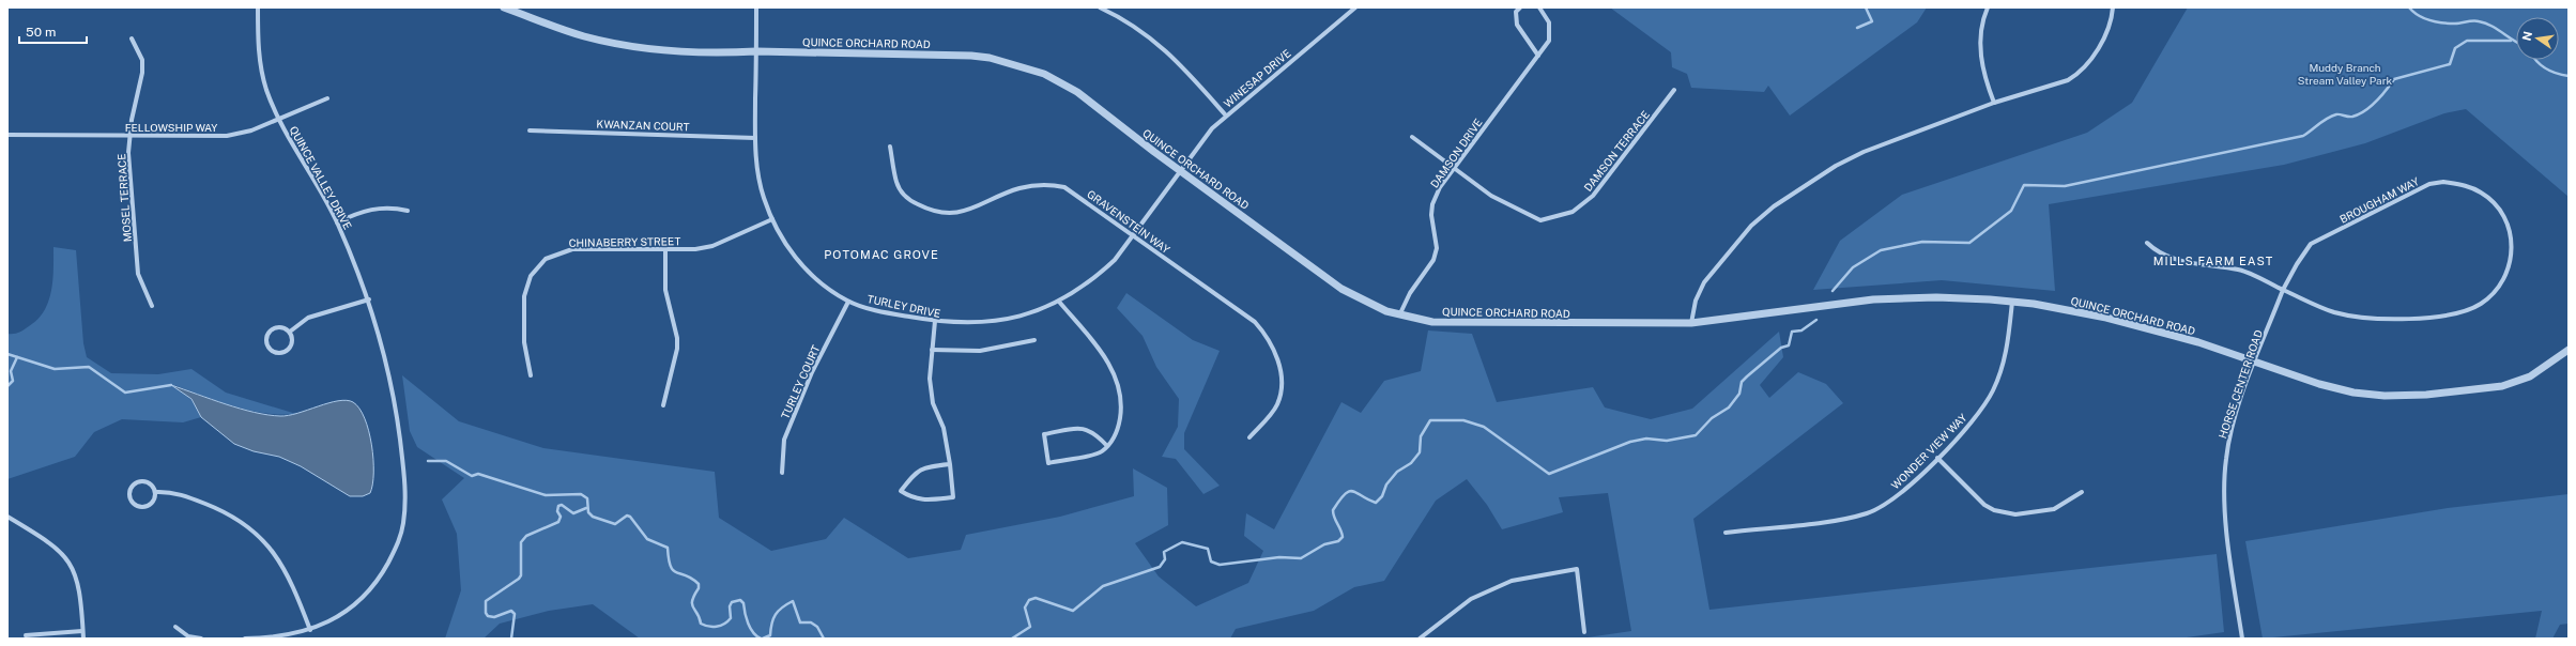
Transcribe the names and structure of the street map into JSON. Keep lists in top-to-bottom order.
{
  "streets": {
    "street": [
      "QUINCE ORCHARD ROAD",
      "WINESAP DRIVE",
      "KWANZAN COURT",
      "FELLOWSHIP WAY",
      "DAMSON TERRACE",
      "DAMSON DRIVE",
      "QUINCE VALLEY DRIVE",
      "MOSEL TERRACE",
      "BROUGHAM WAY",
      "GRAVENSTEIN WAY",
      "CHINABERRY STREET",
      "TURLEY DRIVE",
      "TURLEY COURT",
      "HORSE CENTER ROAD",
      "WONDER VIEW WAY"
    ]
  },
  "crossings": [
    ["QUINCE ORCHARD ROAD", "WINESAP DRIVE"],
    ["QUINCE ORCHARD ROAD", "DAMSON DRIVE"],
    ["QUINCE ORCHARD ROAD", "TURLEY DRIVE"],
    ["QUINCE ORCHARD ROAD", "HORSE CENTER ROAD"],
    ["QUINCE ORCHARD ROAD", "WONDER VIEW WAY"],
    ["WINESAP DRIVE", "TURLEY DRIVE"],
    ["KWANZAN COURT", "TURLEY DRIVE"],
    ["FELLOWSHIP WAY", "QUINCE VALLEY DRIVE"],
    ["FELLOWSHIP WAY", "MOSEL TERRACE"],
    ["DAMSON TERRACE", "DAMSON DRIVE"],
    ["BROUGHAM WAY", "HORSE CENTER ROAD"],
    ["GRAVENSTEIN WAY", "TURLEY DRIVE"],
    ["CHINABERRY STREET", "TURLEY DRIVE"],
    ["TURLEY DRIVE", "TURLEY COURT"]
  ],
  "districts": ["POTOMAC GROVE", "MILLS FARM EAST"],
  "parks": ["Muddy Branch Stream Valley Park"],
  "scale_bar": "50 m",
  "north": "left"
}
